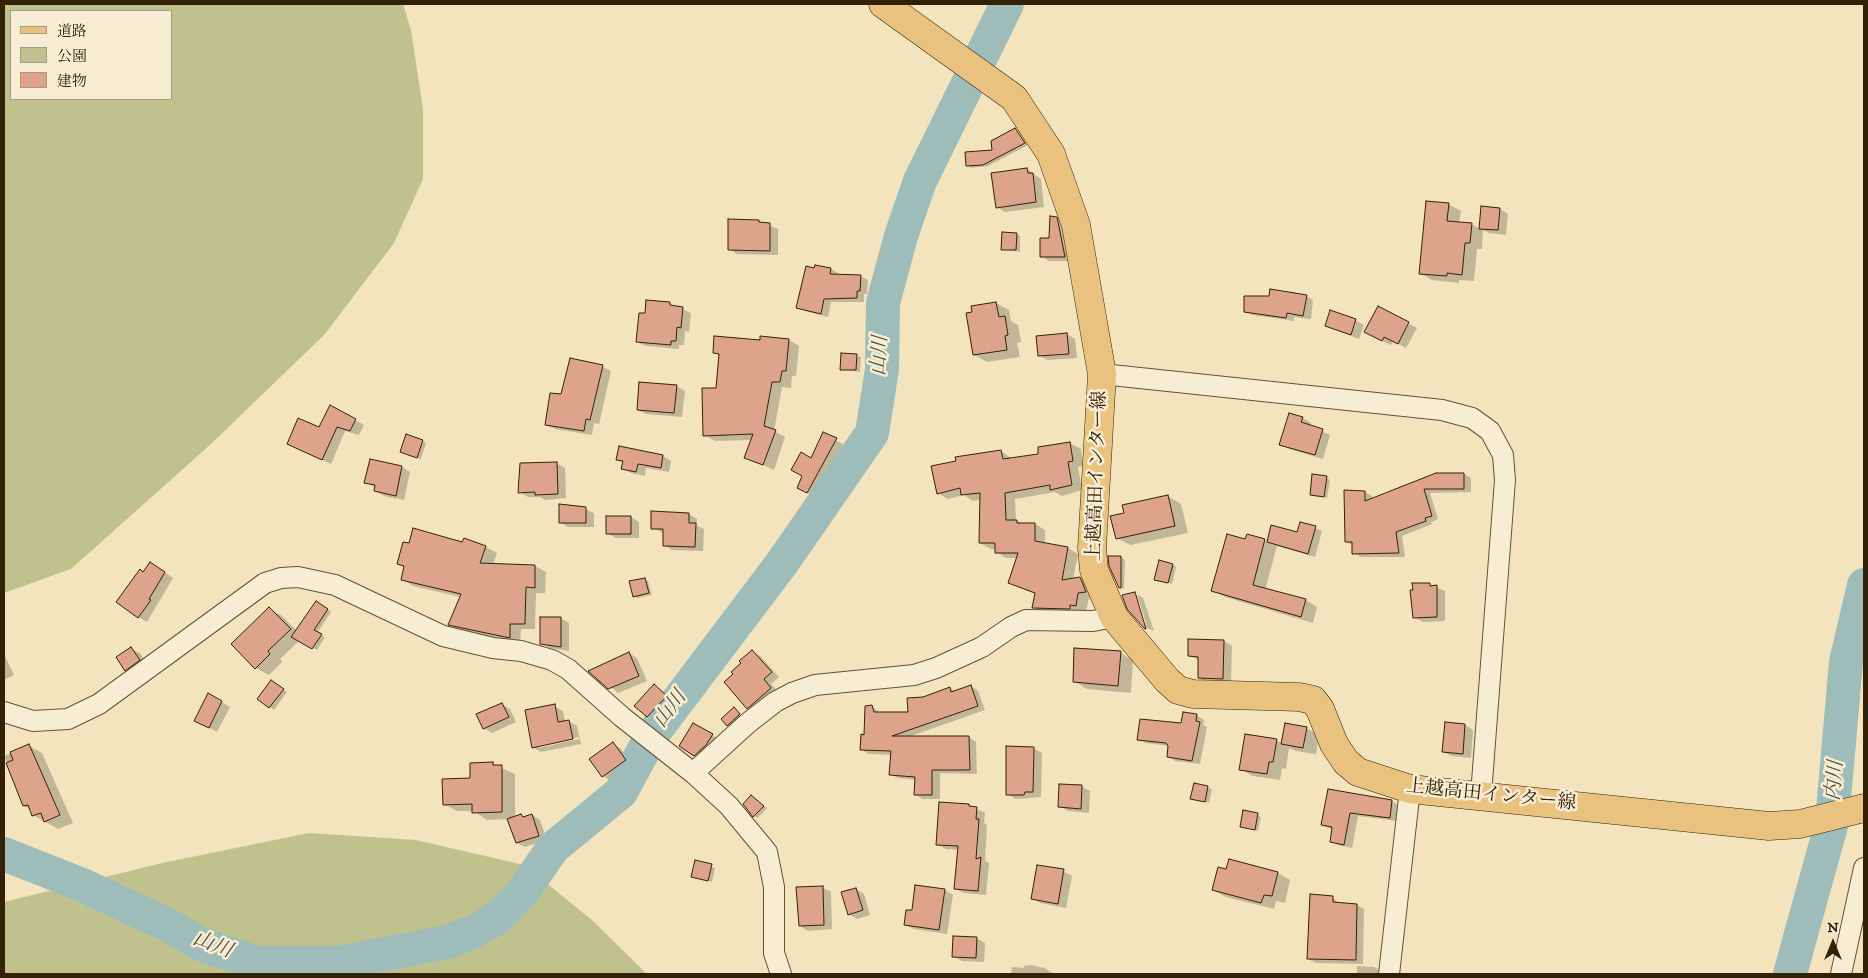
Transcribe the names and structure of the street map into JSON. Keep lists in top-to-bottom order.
{
  "streets": {
    "main road": ["上越高田インター線"]
  },
  "water": ["山川", "内川"],
  "legend": ["道路", "公園", "建物"],
  "north": "top"
}
